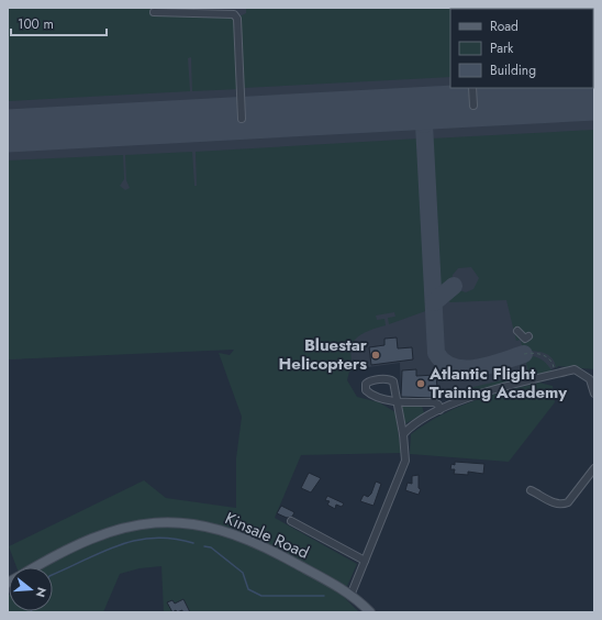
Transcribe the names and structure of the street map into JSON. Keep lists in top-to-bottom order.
{
  "streets": {
    "main road": ["Kinsale Road"]
  },
  "places": ["Bluestar Helicopters", "Atlantic Flight Training Academy"],
  "legend": ["Road", "Park", "Building"],
  "scale_bar": "100 m",
  "north": "right"
}
